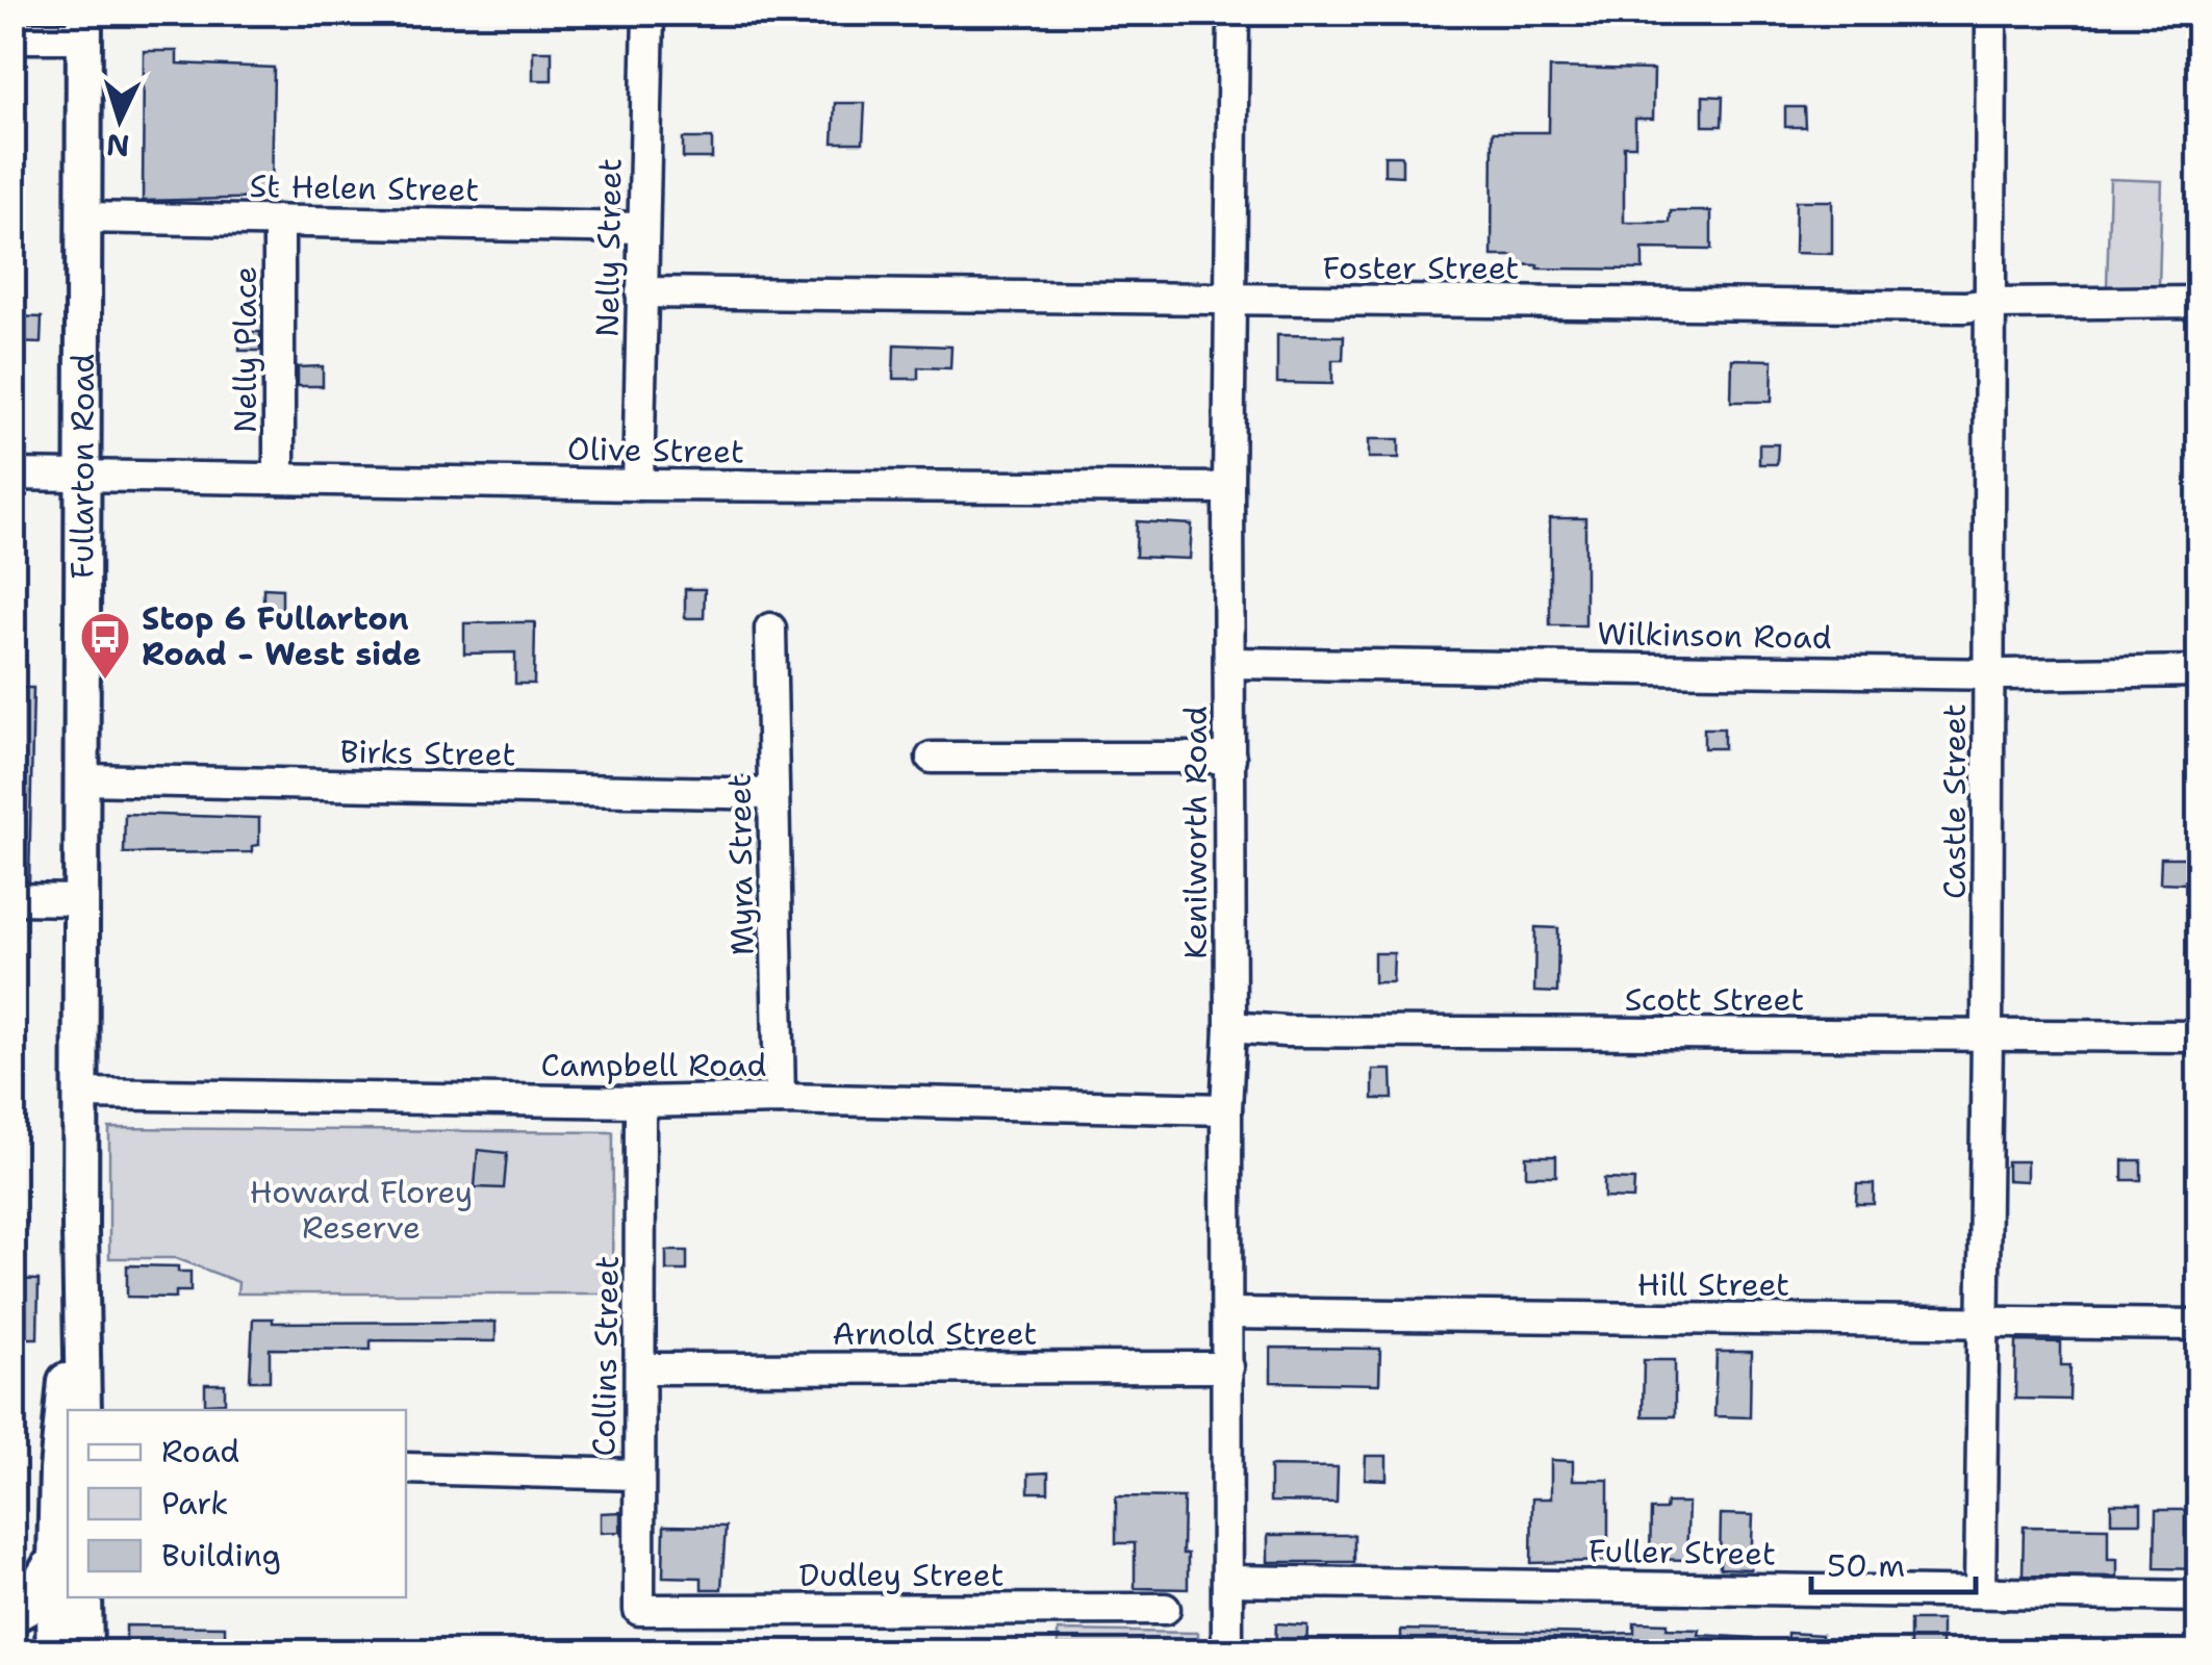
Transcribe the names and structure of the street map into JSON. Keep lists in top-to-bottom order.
{
  "streets": {
    "main road": ["Fullarton Road"],
    "street": [
      "St Helen Street",
      "Nelly Street",
      "Foster Street",
      "Nelly Place",
      "Olive Street",
      "Wilkinson Road",
      "Birks Street",
      "Castle Street",
      "Kenilworth Road",
      "Myra Street",
      "Scott Street",
      "Campbell Road",
      "Hill Street",
      "Arnold Street",
      "Collins Street",
      "Fuller Street",
      "Dudley Street"
    ]
  },
  "crossings": [
    ["St Helen Street", "Nelly Street"],
    ["St Helen Street", "Nelly Place"],
    ["St Helen Street", "Fullarton Road"],
    ["Nelly Street", "Foster Street"],
    ["Nelly Street", "Olive Street"],
    ["Foster Street", "Castle Street"],
    ["Foster Street", "Kenilworth Road"],
    ["Nelly Place", "Olive Street"],
    ["Olive Street", "Fullarton Road"],
    ["Olive Street", "Kenilworth Road"],
    ["Fullarton Road", "Birks Street"],
    ["Fullarton Road", "Campbell Road"],
    ["Wilkinson Road", "Castle Street"],
    ["Wilkinson Road", "Kenilworth Road"],
    ["Birks Street", "Myra Street"],
    ["Castle Street", "Scott Street"],
    ["Castle Street", "Hill Street"],
    ["Castle Street", "Fuller Street"],
    ["Kenilworth Road", "Scott Street"],
    ["Kenilworth Road", "Campbell Road"],
    ["Kenilworth Road", "Hill Street"],
    ["Kenilworth Road", "Arnold Street"],
    ["Kenilworth Road", "Fuller Street"],
    ["Myra Street", "Campbell Road"],
    ["Campbell Road", "Collins Street"],
    ["Arnold Street", "Collins Street"],
    ["Collins Street", "Dudley Street"]
  ],
  "parks": ["Howard Florey Reserve"],
  "places": {
    "bus stop": ["Stop 6 Fullarton Road - West side"]
  },
  "legend": ["Road", "Park", "Building"],
  "scale_bar": "50 m",
  "north": "bottom"
}
